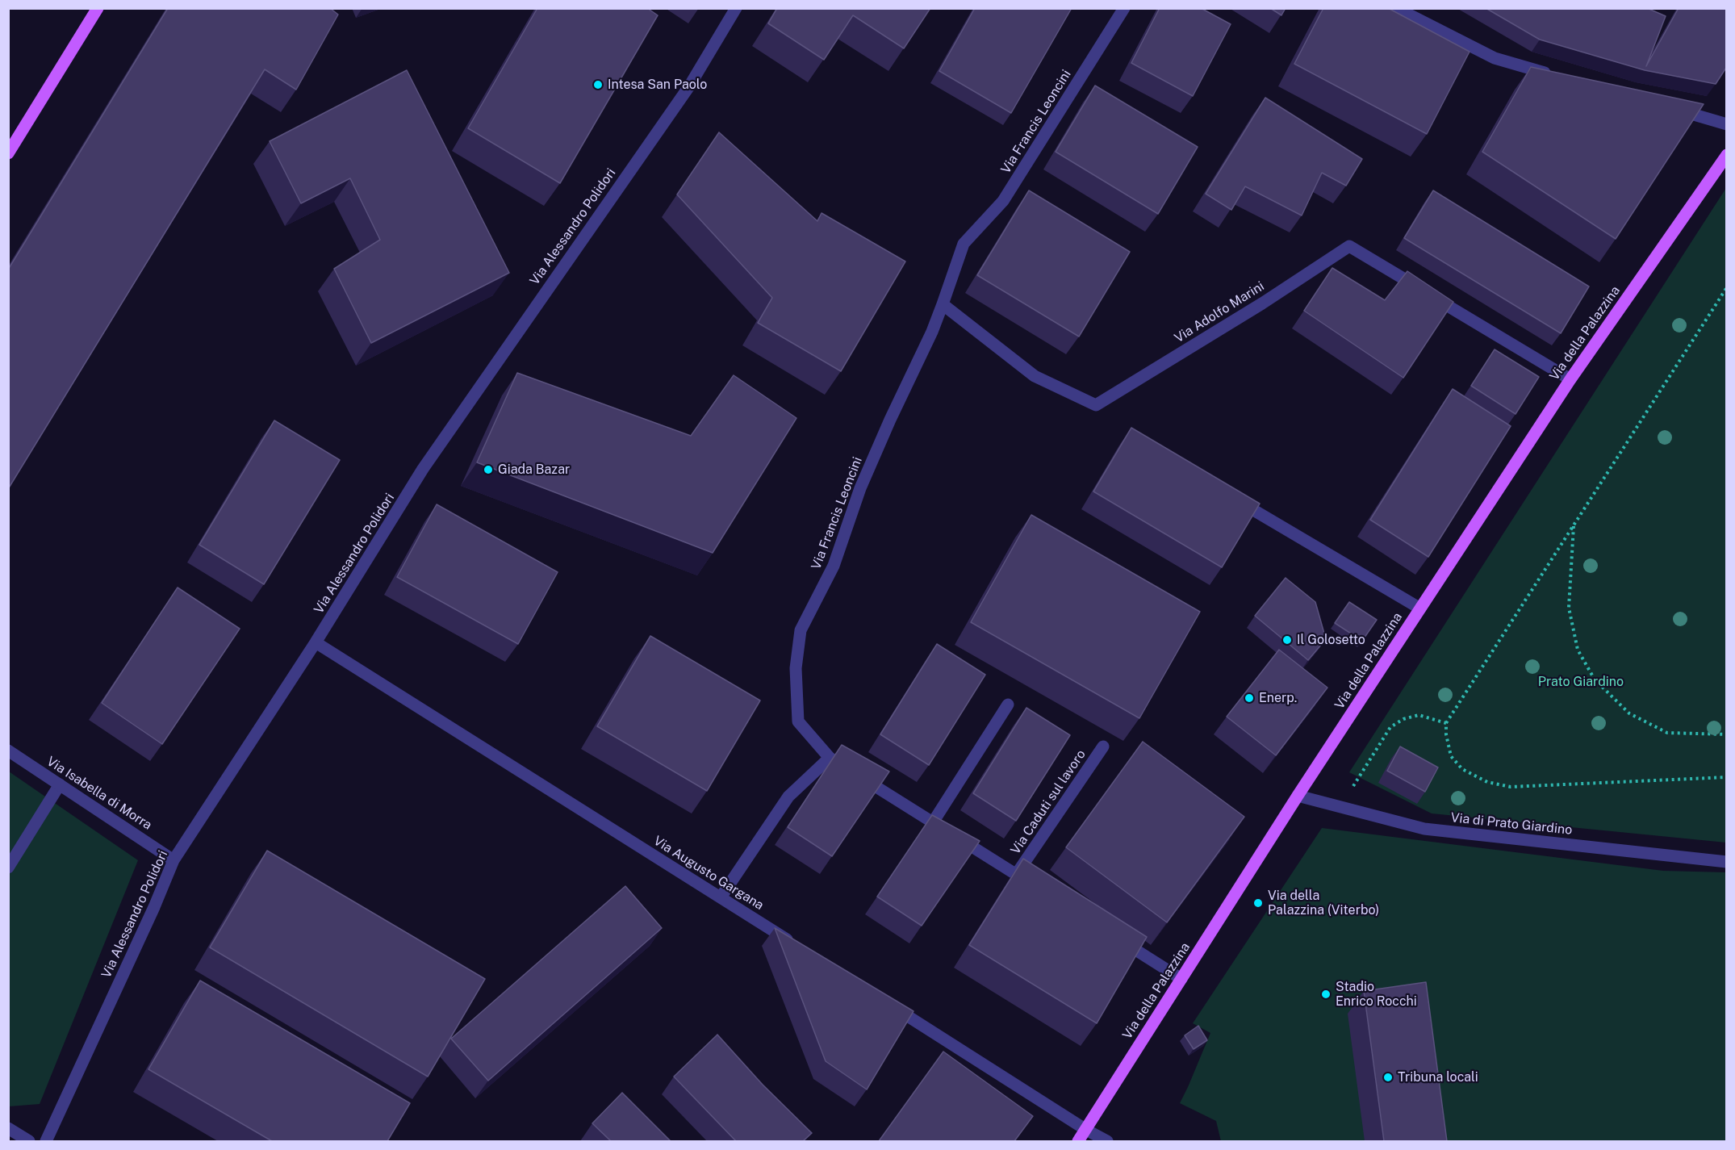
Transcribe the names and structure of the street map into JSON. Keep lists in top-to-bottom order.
{
  "streets": {
    "main road": ["Via della Palazzina"],
    "street": [
      "Via Francis Leoncini",
      "Via Alessandro Polidori",
      "Via Adolfo Marini",
      "Via Isabella di Morra",
      "Via Caduti sul lavoro",
      "Via di Prato Giardino",
      "Via Augusto Gargana"
    ]
  },
  "crossings": [
    ["Via Francis Leoncini", "Via Adolfo Marini"],
    ["Via Francis Leoncini", "Via Caduti sul lavoro"],
    ["Via Alessandro Polidori", "Via Isabella di Morra"],
    ["Via Alessandro Polidori", "Via Augusto Gargana"],
    ["Via Adolfo Marini", "Via della Palazzina"],
    ["Via della Palazzina", "Via di Prato Giardino"]
  ],
  "parks": ["Prato Giardino"],
  "places": [
    "Intesa San Paolo",
    "Giada Bazar",
    "Il Golosetto",
    "Enerp.",
    "Via della Palazzina (Viterbo)",
    "Stadio Enrico Rocchi",
    "Tribuna locali"
  ]
}
